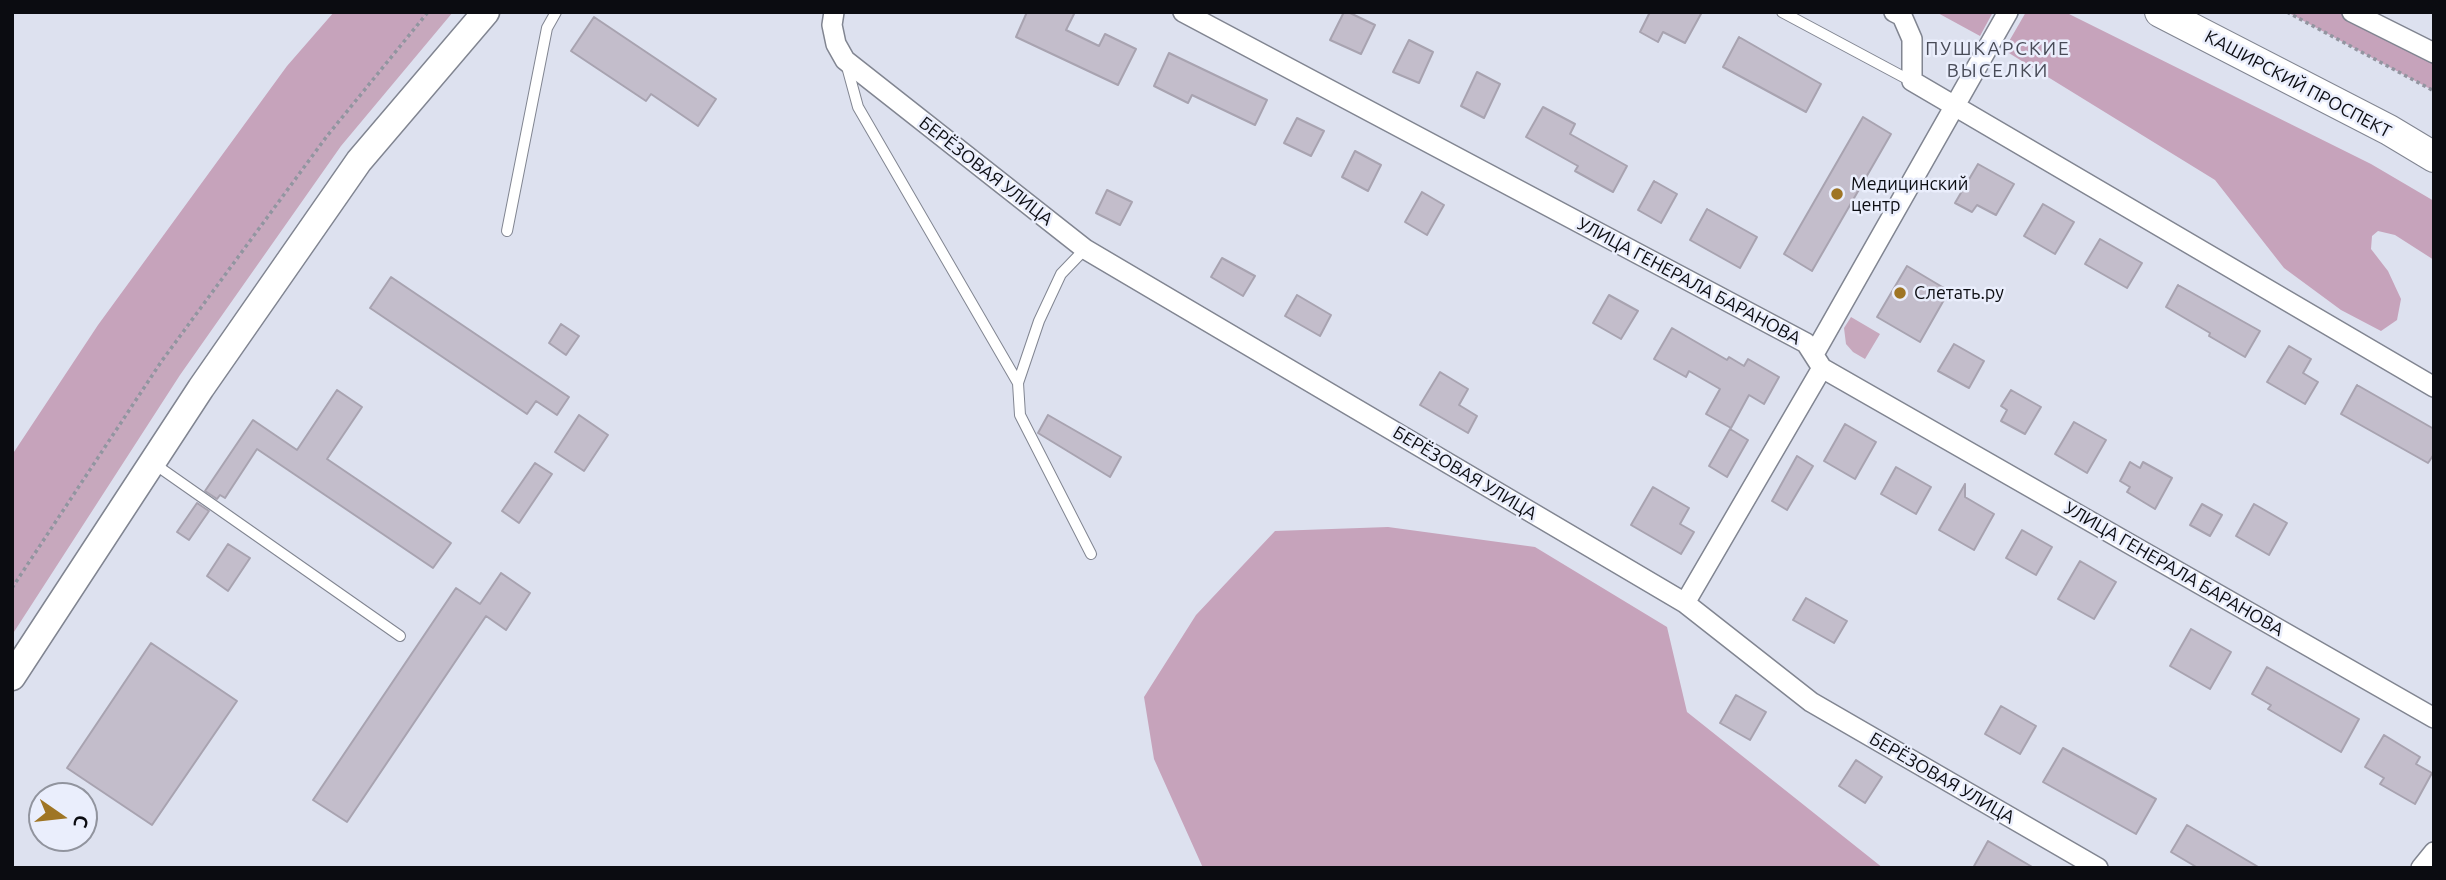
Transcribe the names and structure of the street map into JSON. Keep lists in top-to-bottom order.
{
  "streets": {
    "main road": ["КАШИРСКИЙ ПРОСПЕКТ"],
    "street": ["БЕРЁЗОВАЯ УЛИЦА", "УЛИЦА ГЕНЕРАЛА БАРАНОВА"]
  },
  "districts": ["ПУШКАРСКИЕ ВЫСЕЛКИ"],
  "places": ["Медицинский центр", "Слетать.ру"],
  "north": "right"
}
